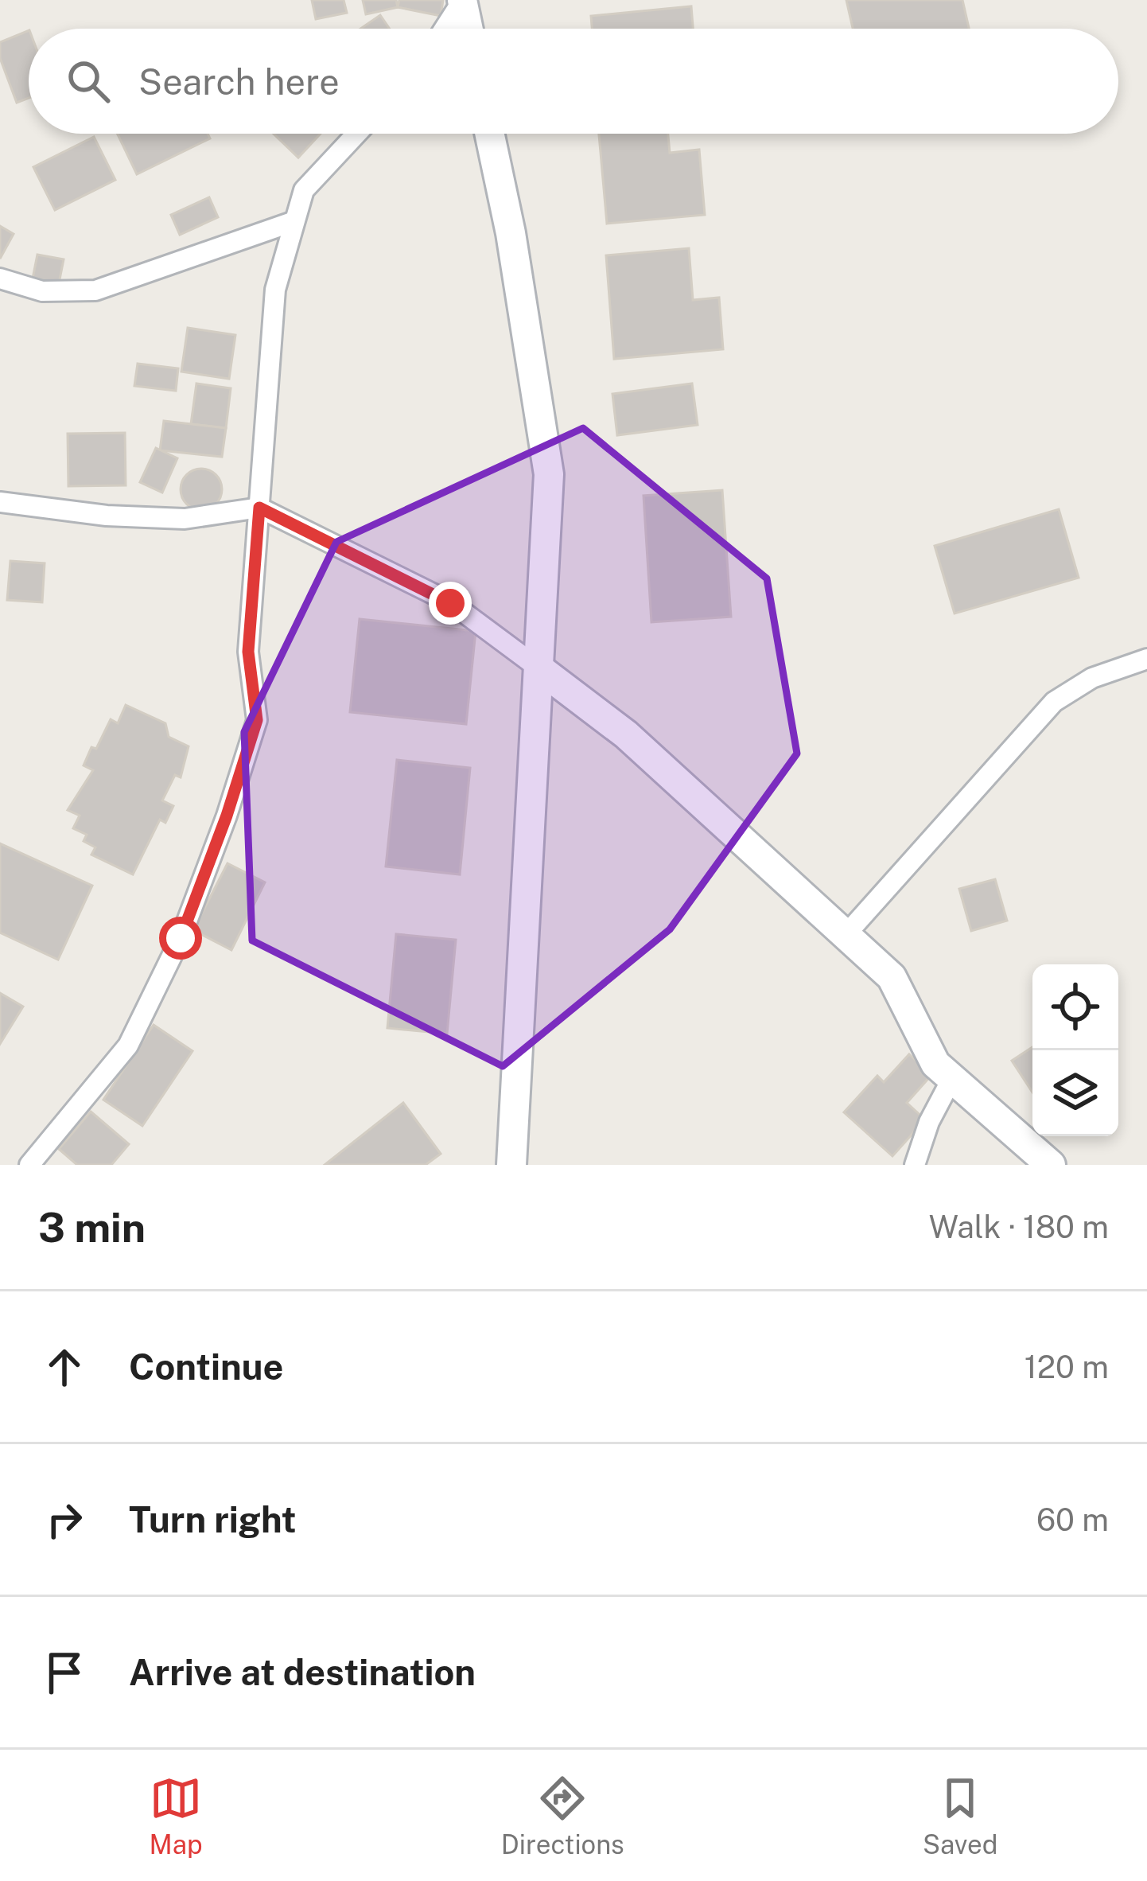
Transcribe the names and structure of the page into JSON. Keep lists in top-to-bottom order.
{
  "page": {
    "search": "Search here",
    "heading": ["3 min", "Walk · 180 m"],
    "list": [
      ["Continue", "120 m"],
      ["Turn right", "60 m"],
      "Arrive at destination"
    ],
    "nav": ["Map", "Directions", "Saved"]
  }
}
